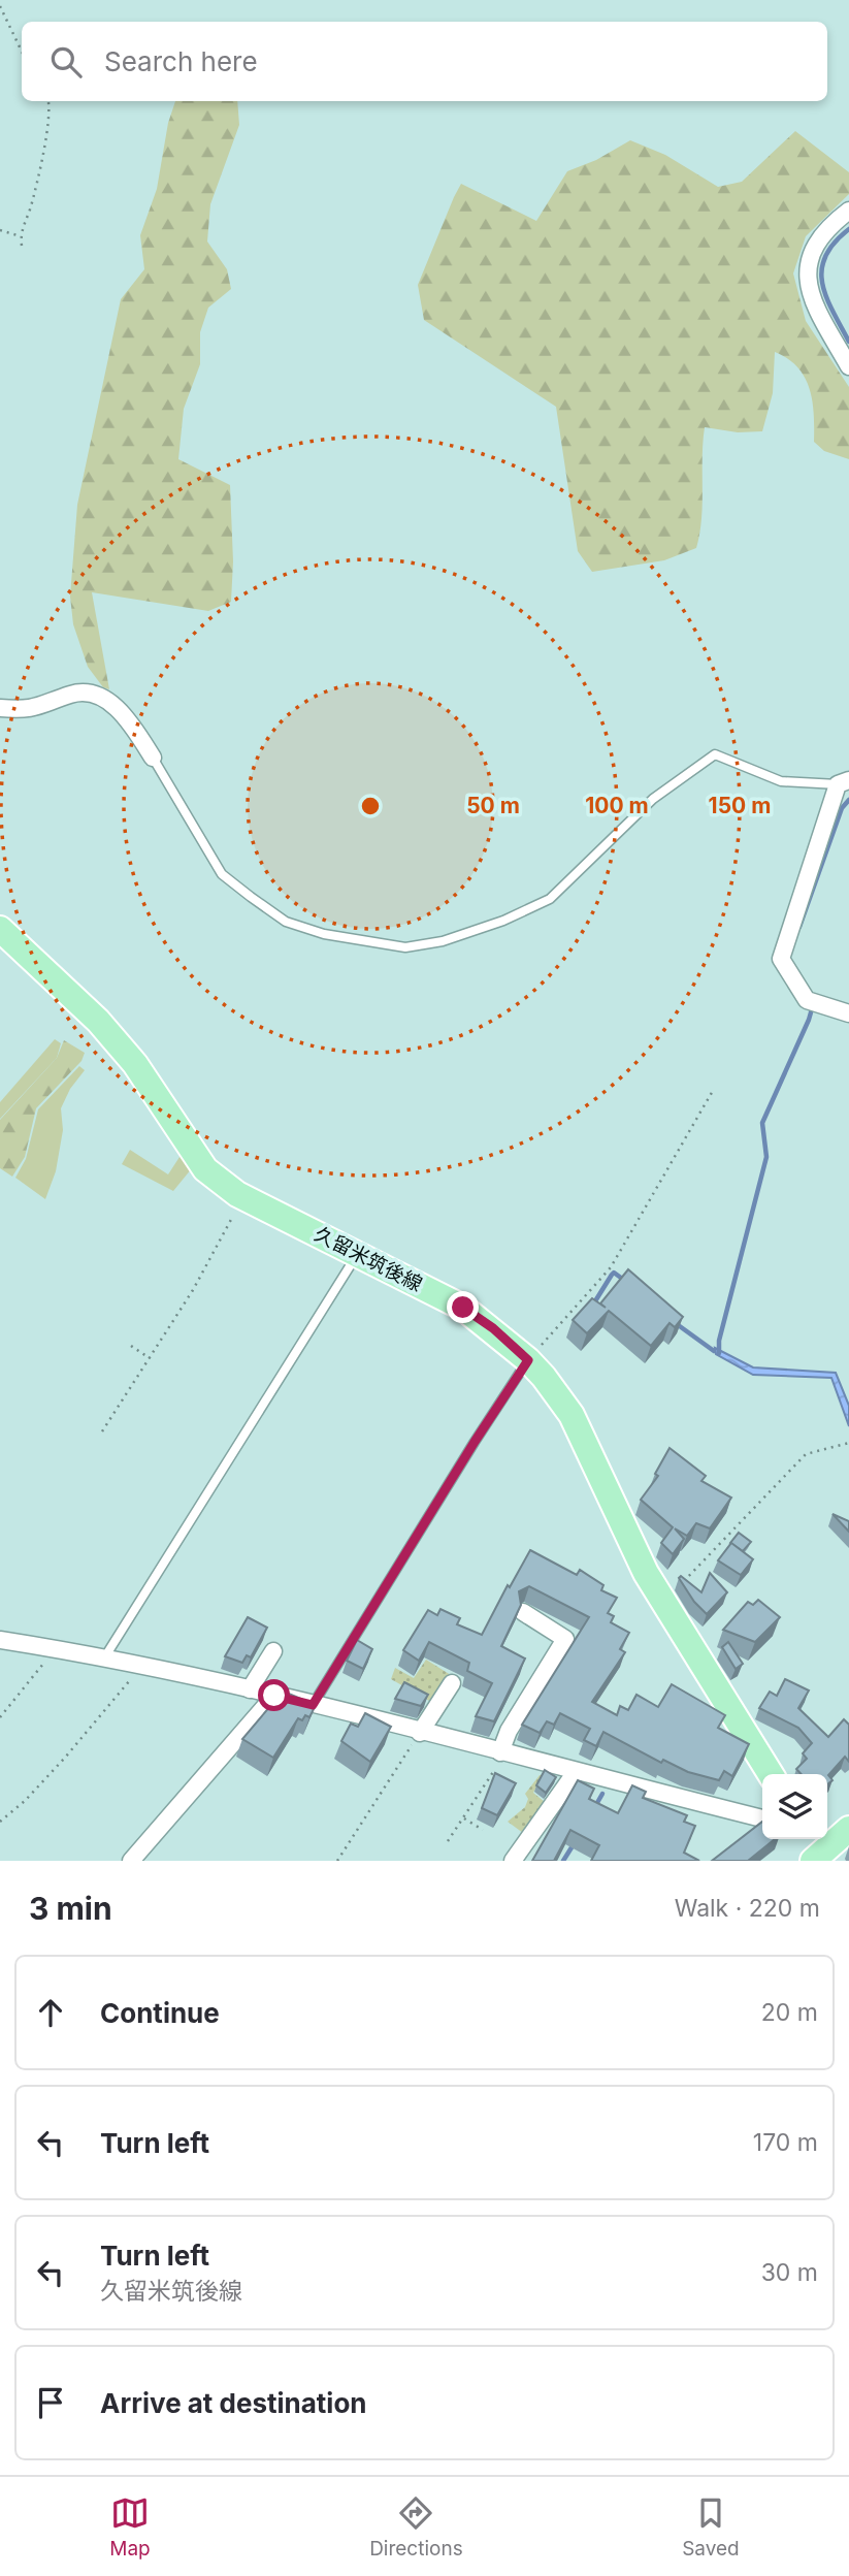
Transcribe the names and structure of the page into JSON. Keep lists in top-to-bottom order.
{
  "streets": {
    "main road": ["久留米筑後線"]
  },
  "page": {
    "search": "Search here",
    "heading": ["3 min", "Walk · 220 m"],
    "list": [
      ["Continue", "20 m"],
      ["Turn left", "170 m"],
      ["Turn left", "久留米筑後線", "30 m"],
      "Arrive at destination"
    ],
    "nav": ["Map", "Directions", "Saved"]
  },
  "rings": ["50 m", "100 m", "150 m"]
}
